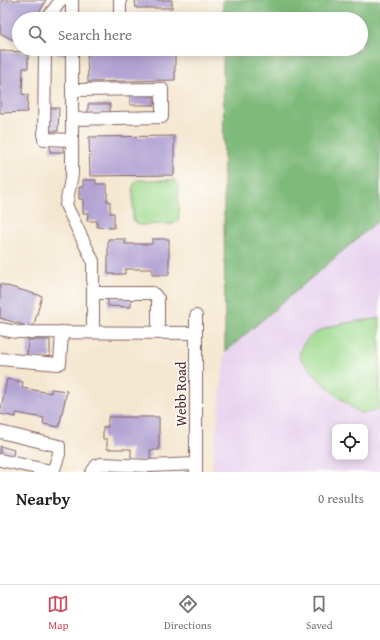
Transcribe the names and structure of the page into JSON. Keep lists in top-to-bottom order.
{
  "streets": {
    "street": ["Webb Road"]
  },
  "page": {
    "search": "Search here",
    "heading": ["Nearby", "0 results"],
    "nav": ["Map", "Directions", "Saved"]
  }
}
